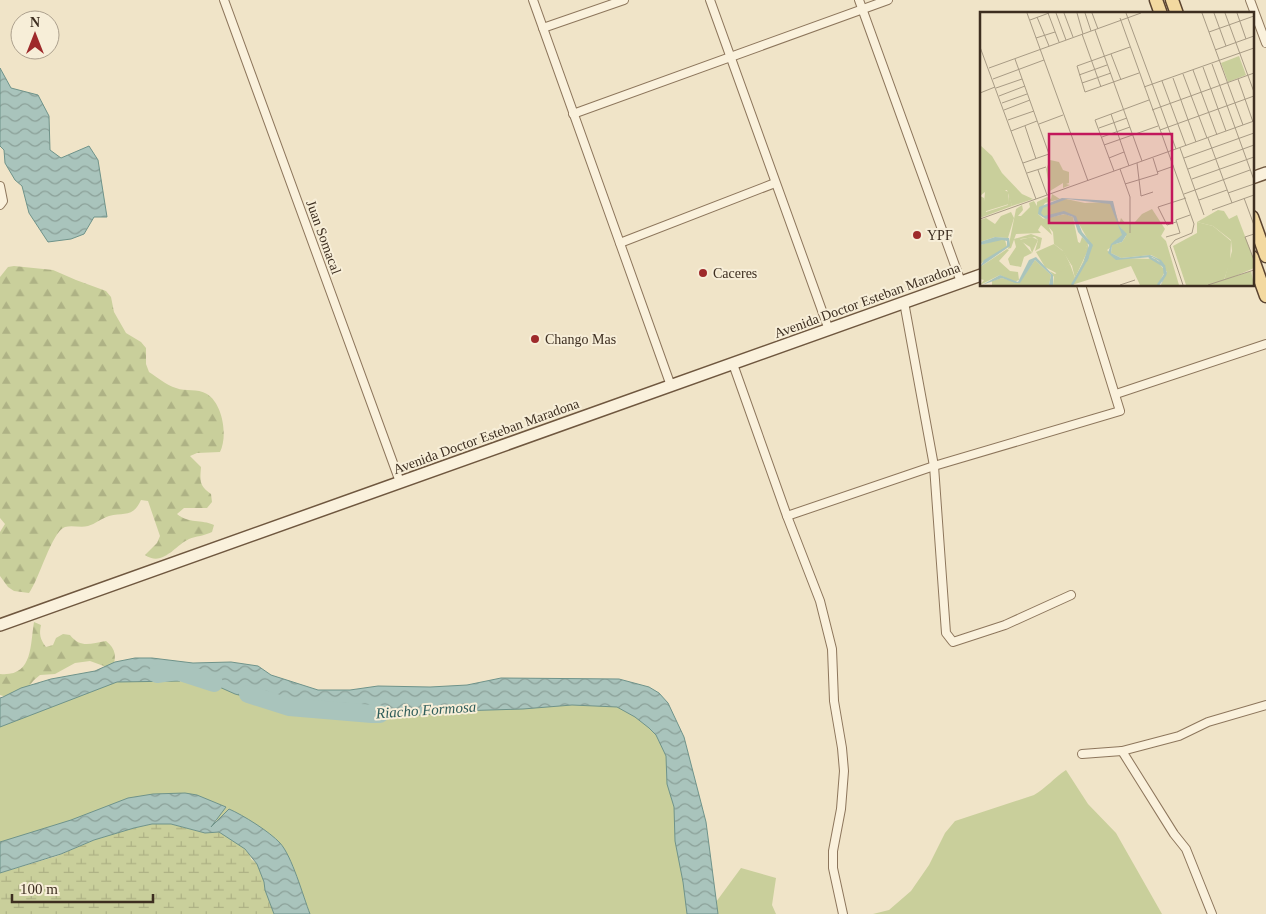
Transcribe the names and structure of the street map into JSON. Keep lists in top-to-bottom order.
{
  "streets": {
    "main road": ["Avenida Doctor Esteban Maradona"],
    "street": ["Juan Somacal"]
  },
  "crossings": [
    ["Juan Somacal", "Avenida Doctor Esteban Maradona"]
  ],
  "water": ["Riacho Formosa"],
  "places": ["YPF", "Caceres", "Chango Mas"],
  "scale_bar": "100 m",
  "north": "top"
}
